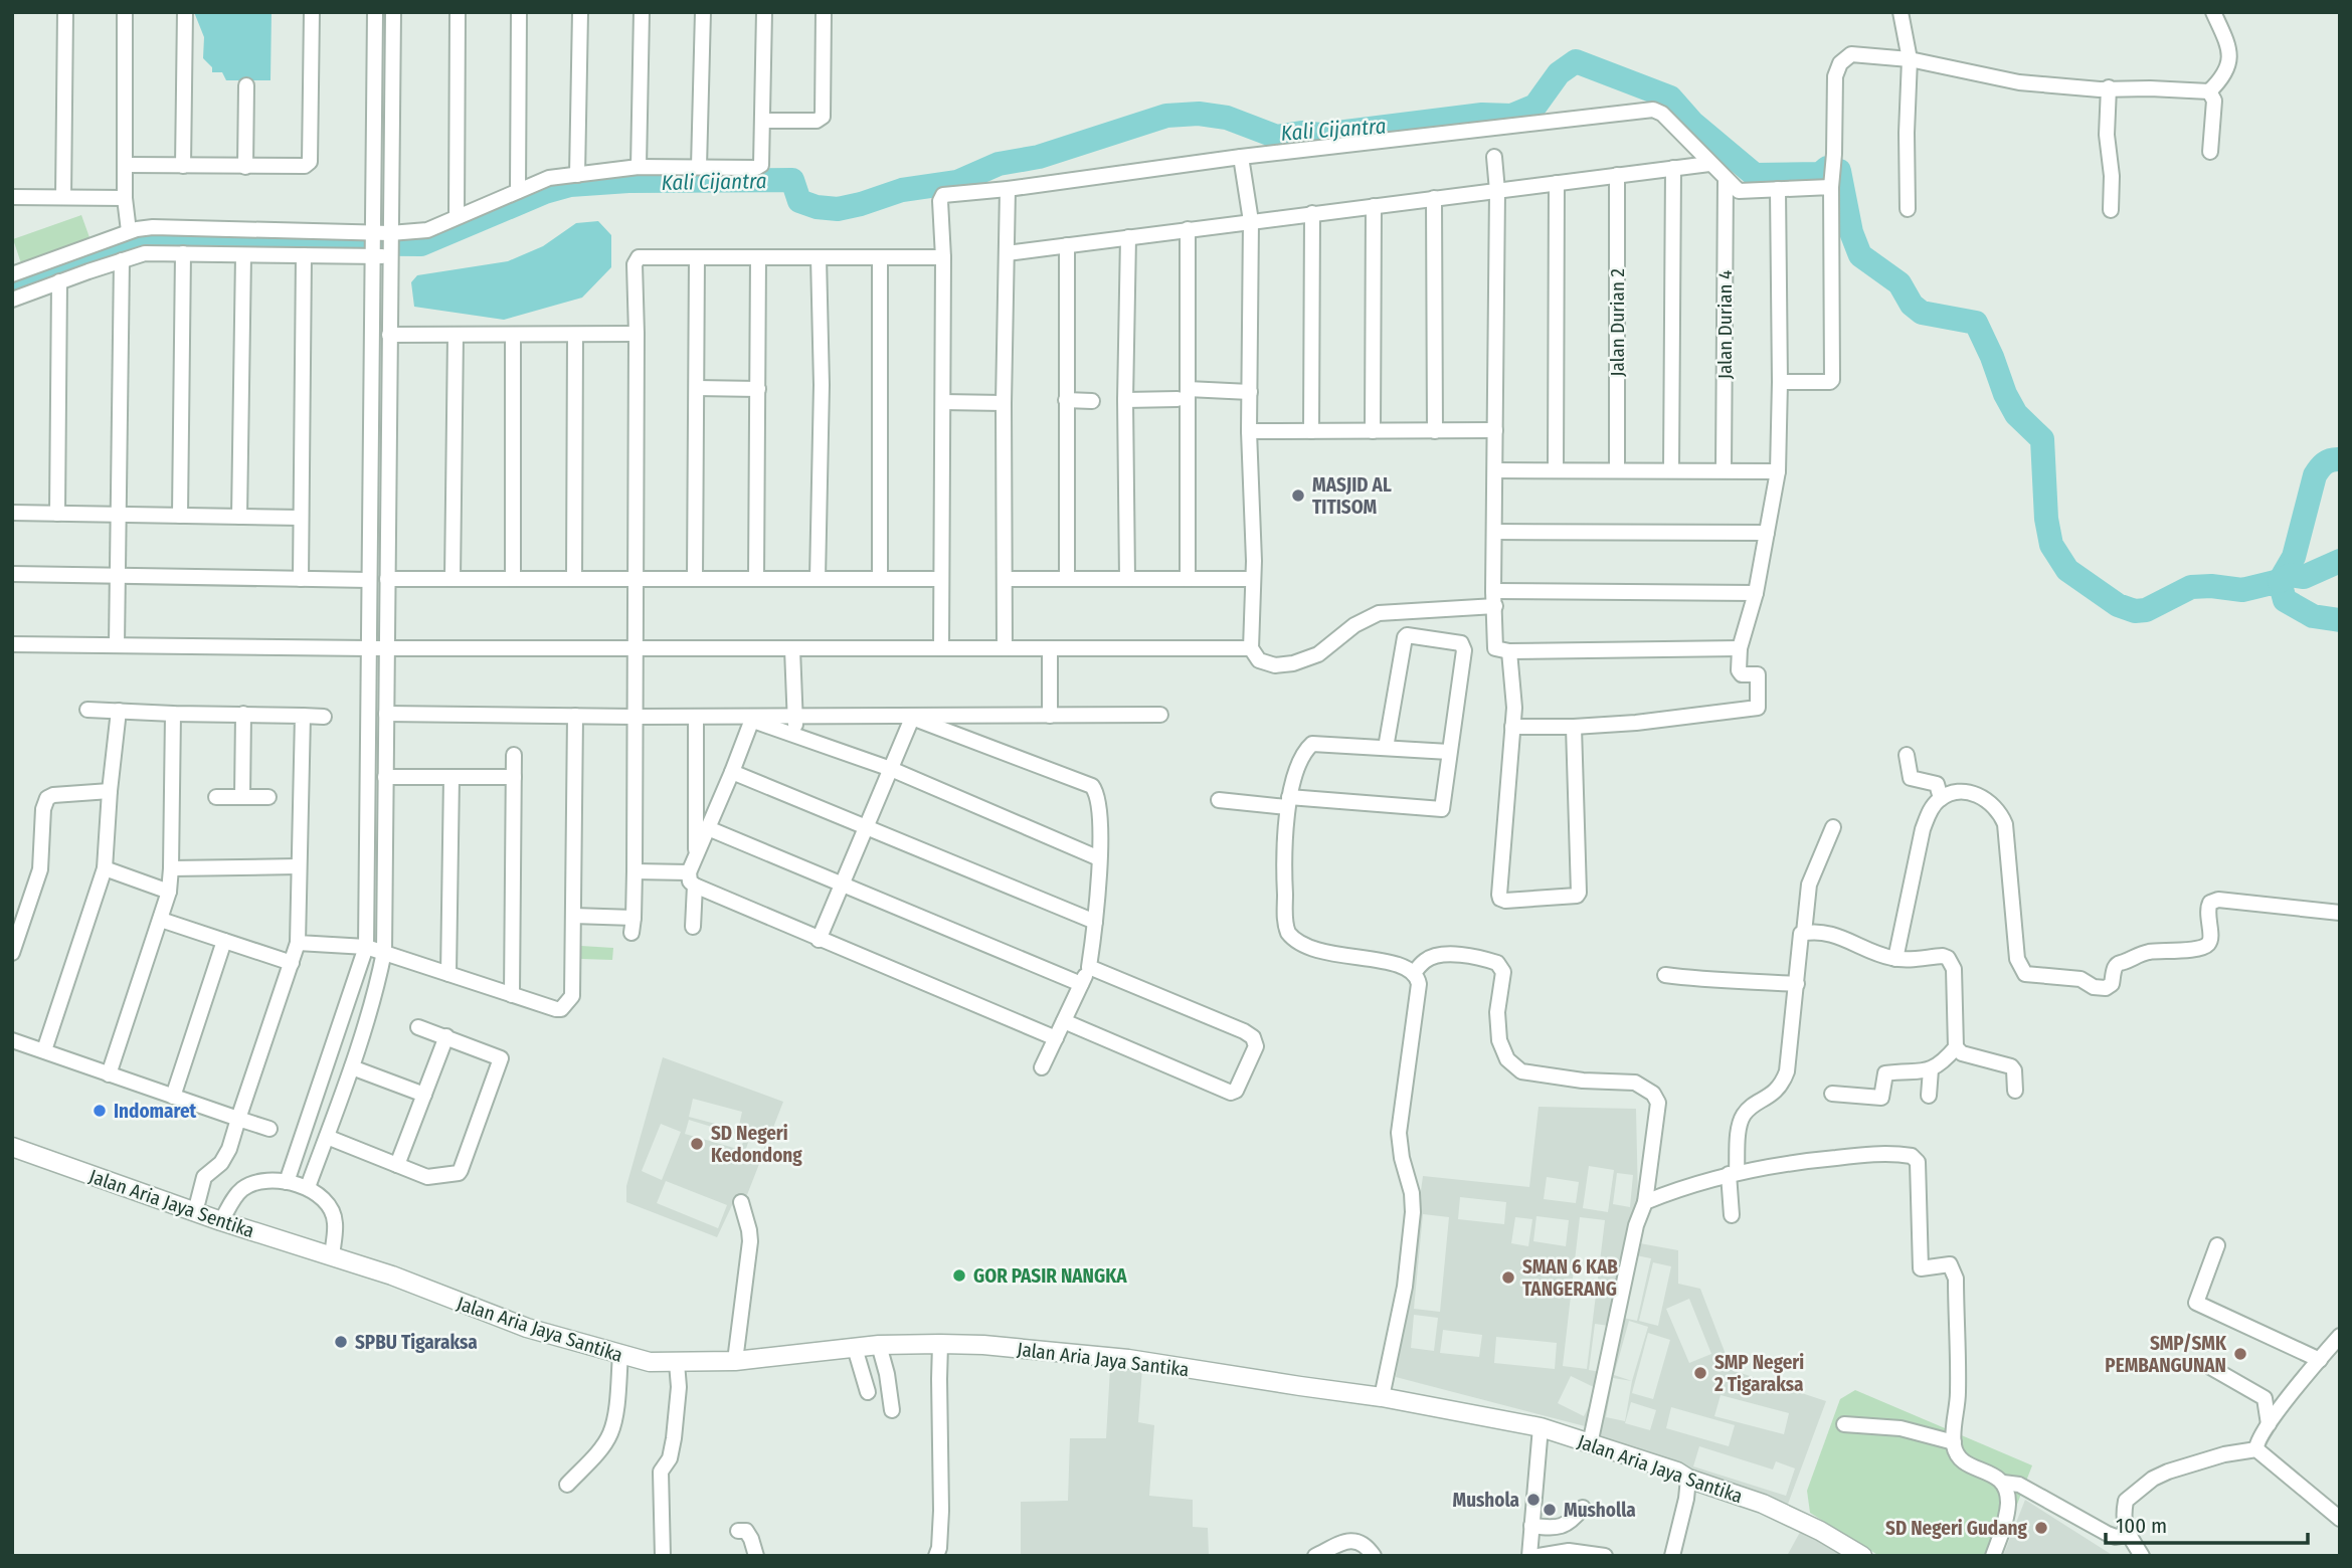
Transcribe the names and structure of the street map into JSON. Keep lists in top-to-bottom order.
{
  "streets": {
    "street": [
      "Jalan Durian 2",
      "Jalan Durian 4",
      "Jalan Aria Jaya Sentika",
      "Jalan Aria Jaya Santika"
    ]
  },
  "crossings": [
    ["Jalan Aria Jaya Sentika", "Jalan Aria Jaya Santika"]
  ],
  "water": ["Kali Cijantra"],
  "places": [
    "MASJID AL TITISOM",
    "Indomaret",
    "SD Negeri Kedondong",
    "GOR PASIR NANGKA",
    "SMAN 6 KAB TANGERANG",
    "SPBU Tigaraksa",
    "SMP/SMK PEMBANGUNAN",
    "SMP Negeri 2 Tigaraksa",
    "Mushola",
    "Musholla",
    "SD Negeri Gudang"
  ],
  "scale_bar": "100 m"
}
